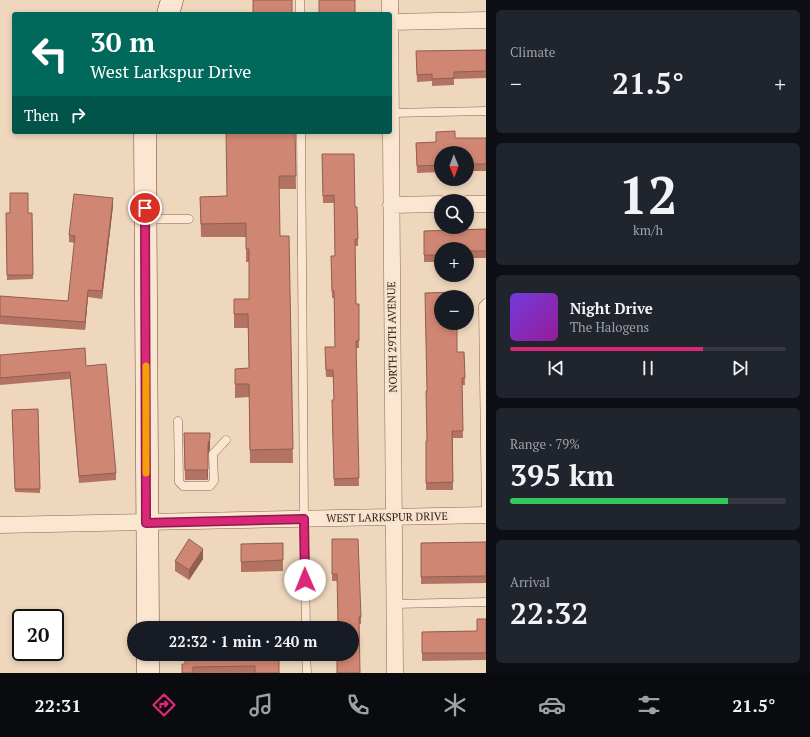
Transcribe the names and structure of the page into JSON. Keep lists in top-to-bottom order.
{
  "streets": {
    "street": ["NORTH 29TH AVENUE", "WEST LARKSPUR DRIVE"]
  },
  "crossings": [
    ["NORTH 29TH AVENUE", "WEST LARKSPUR DRIVE"]
  ],
  "north": "bottom",
  "page": {
    "tile": [
      "Climate",
      ["12", "km/h"],
      ["Range · 79%", "395 km"],
      ["Arrival", "22:32"]
    ],
    "turn": ["30 m", "West Larkspur Drive"],
    "heat": ["−", "21.5°", "+"],
    "then": "Then",
    "map_buttons": ["+", "−"],
    "song": ["Night Drive", "The Halogens"],
    "limit": "20",
    "trip": "22:32 · 1 min · 240 m",
    "tabs": ["22:31", "21.5°"]
  }
}
